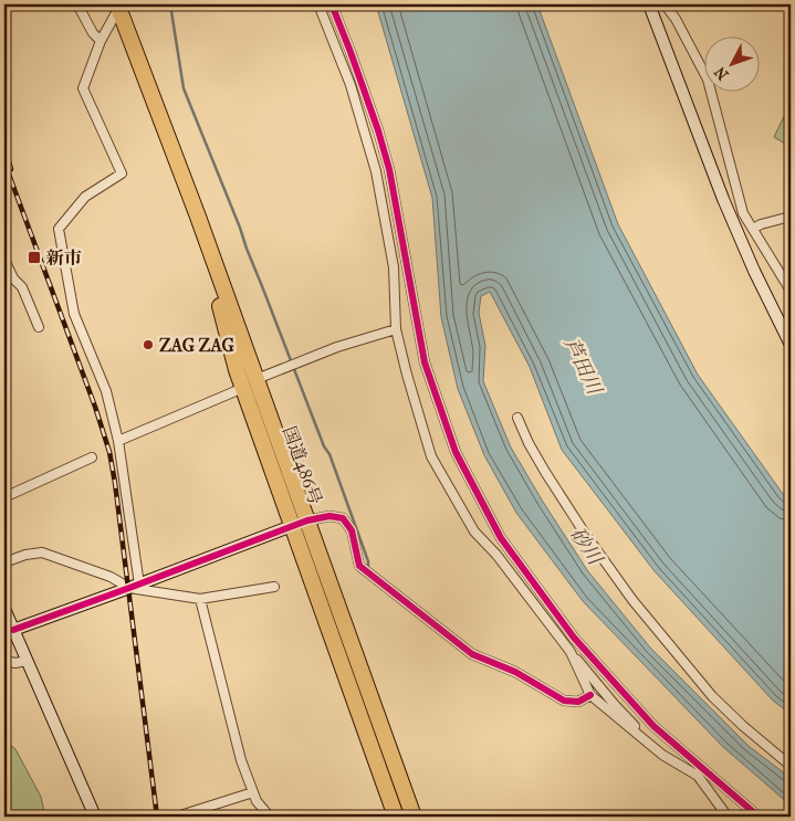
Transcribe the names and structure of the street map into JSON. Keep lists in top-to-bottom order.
{
  "streets": {
    "highway": ["国道486号"]
  },
  "water": ["芦田川", "砂川"],
  "places": {
    "transit": ["新市"],
    "other": ["ZAG ZAG"]
  },
  "north": "bottom left"
}
